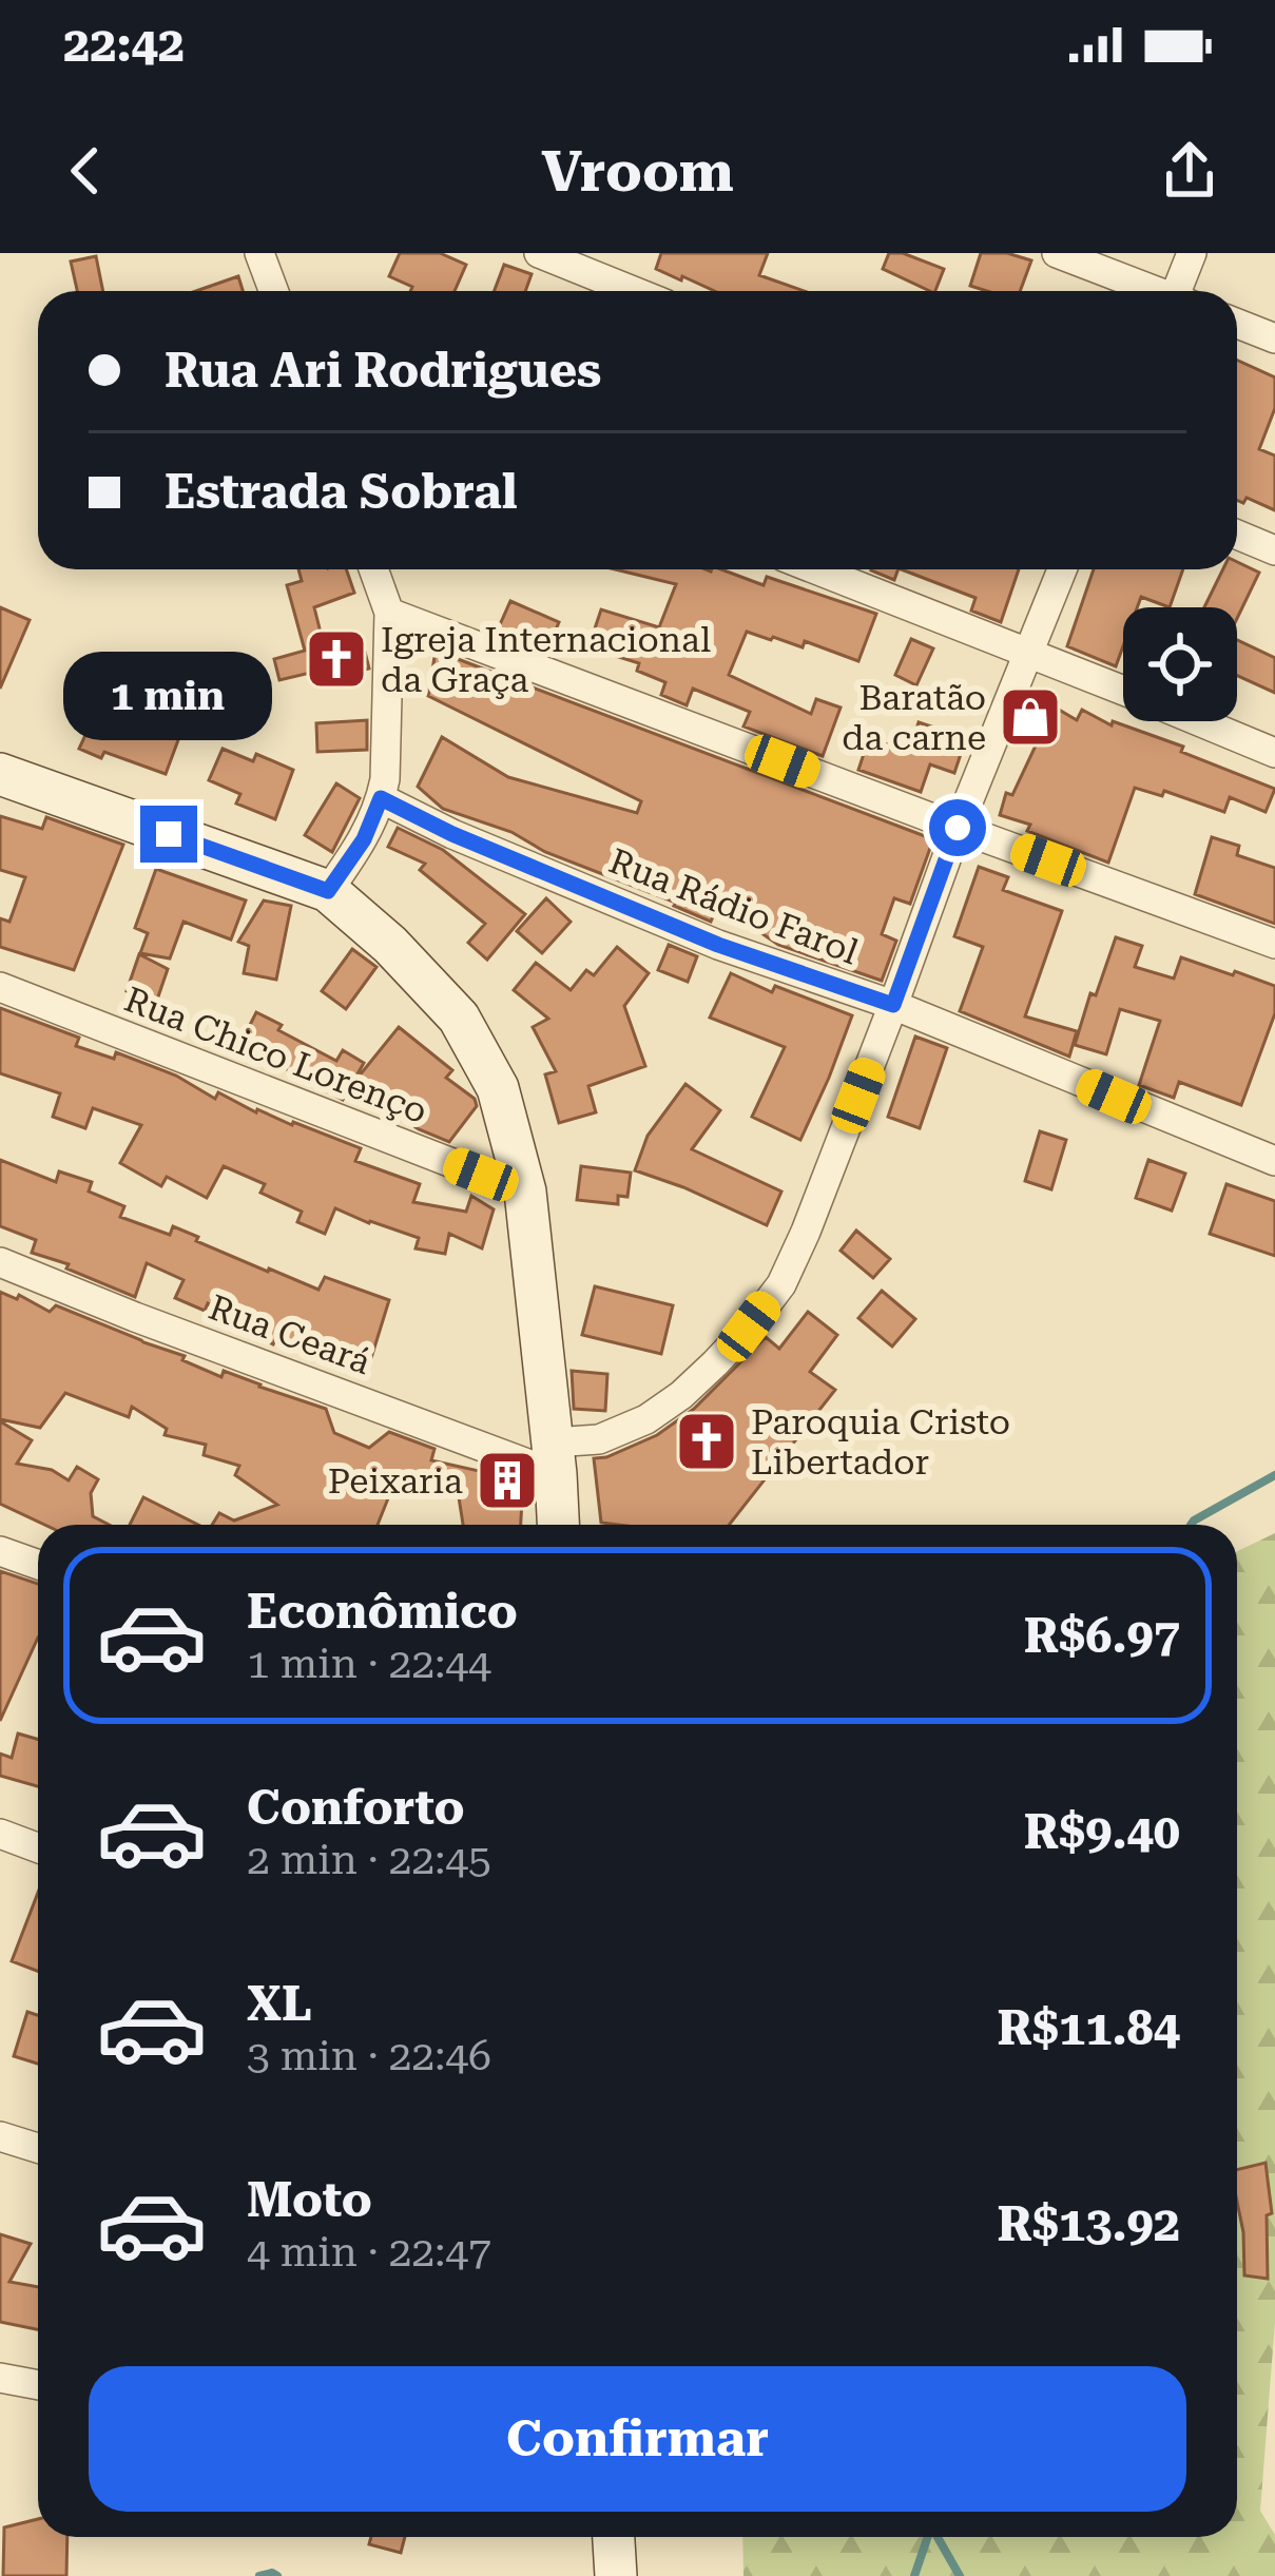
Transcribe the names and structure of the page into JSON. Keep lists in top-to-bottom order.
{
  "streets": {
    "street": ["Rua Rádio Farol", "Rua Chico Lorenço", "Rua Ceará"]
  },
  "places": {
    "church": ["Igreja Internacional da Graça", "Paroquia Cristo Libertador"],
    "shop": ["Baratão da carne"],
    "building": ["Peixaria"]
  },
  "page": {
    "status": "22:42",
    "header": "Vroom",
    "banner": ["Rua Ari Rodrigues", "Estrada Sobral"],
    "bubble": "1 min",
    "list": [
      {
        "name": "Econômico",
        "note": "1 min · 22:44",
        "value": "R$6.97"
      },
      {
        "name": "Conforto",
        "note": "2 min · 22:45",
        "value": "R$9.40"
      },
      {
        "name": "XL",
        "note": "3 min · 22:46",
        "value": "R$11.84"
      },
      {
        "name": "Moto",
        "note": "4 min · 22:47",
        "value": "R$13.92"
      }
    ],
    "buttons": "Confirmar"
  }
}
